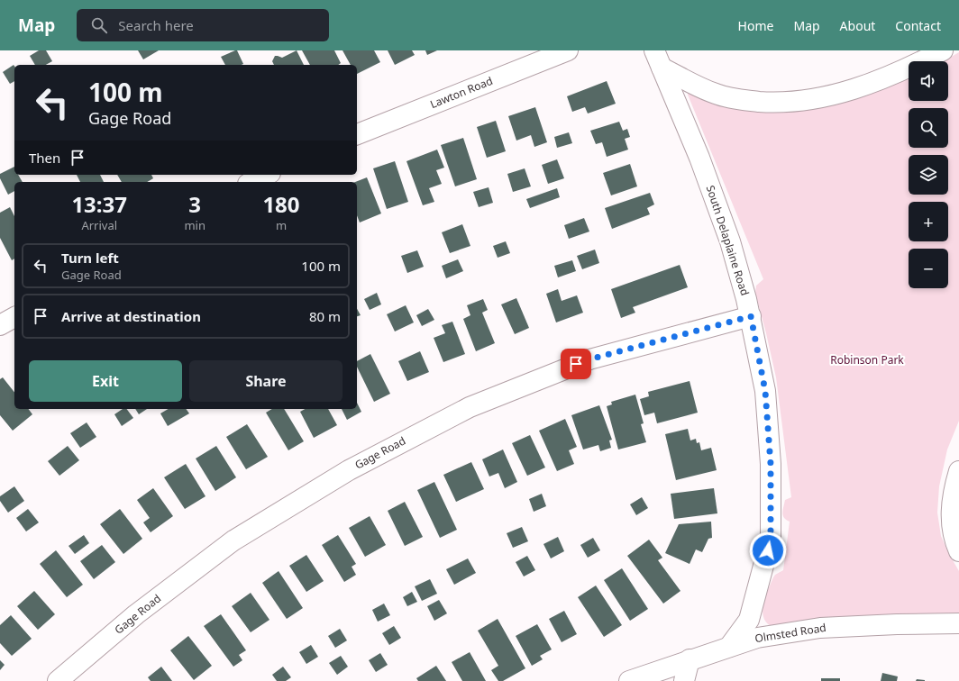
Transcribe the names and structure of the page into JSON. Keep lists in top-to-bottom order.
{
  "streets": {
    "street": [
      "Lawton Road",
      "South Delaplaine Road",
      "Gage Road",
      "Olmsted Road"
    ]
  },
  "crossings": [
    ["South Delaplaine Road", "Gage Road"],
    ["South Delaplaine Road", "Olmsted Road"]
  ],
  "parks": ["Robinson Park"],
  "page": {
    "header": "Map",
    "search": "Search here",
    "nav": [
      "Home",
      "Map",
      "About",
      "Contact"
    ],
    "map_buttons": ["+", "−"],
    "turn": ["100 m", "Gage Road"],
    "then": "Then",
    "eta": [
      "13:37",
      "Arrival",
      "3",
      "min",
      "180",
      "m"
    ],
    "list": [
      {
        "name": "Turn left",
        "note": "Gage Road",
        "value": "100 m"
      },
      {
        "name": "Arrive at destination",
        "value": "80 m"
      }
    ],
    "buttons": ["Exit", "Share"]
  }
}
